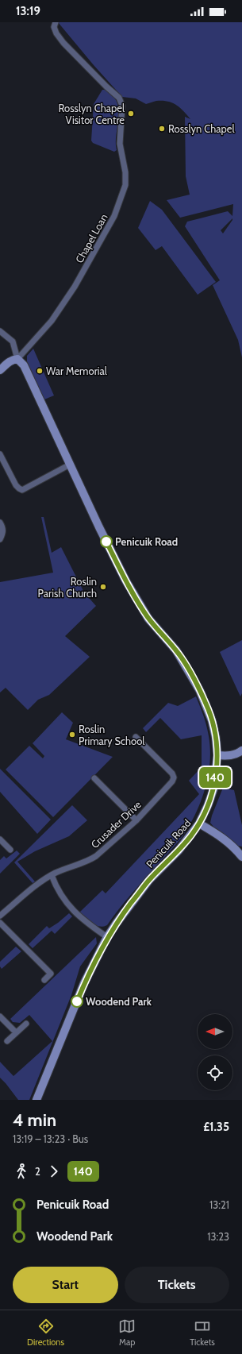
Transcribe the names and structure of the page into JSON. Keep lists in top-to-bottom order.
{
  "streets": {
    "main road": ["Penicuik Road"],
    "street": ["Chapel Loan", "Crusader Drive"]
  },
  "crossings": [
    ["Chapel Loan", "Penicuik Road"]
  ],
  "places": [
    "Rosslyn Chapel Visitor Centre",
    "Rosslyn Chapel",
    "War Memorial",
    "Penicuik Road",
    "Roslin Parish Church",
    "Roslin Primary School",
    "Woodend Park"
  ],
  "lines": ["bus line 140"],
  "north": "left",
  "page": {
    "status": "13:19",
    "on_map": "140",
    "heading": ["4 min", "13:19 – 13:23 · Bus", "£1.35"],
    "legs": ["2", "140"],
    "list": [
      {
        "name": "Penicuik Road",
        "value": "13:21"
      },
      {
        "name": "Woodend Park",
        "value": "13:23"
      }
    ],
    "buttons": ["Start", "Tickets"],
    "tabs": ["Directions", "Map", "Tickets"]
  }
}
